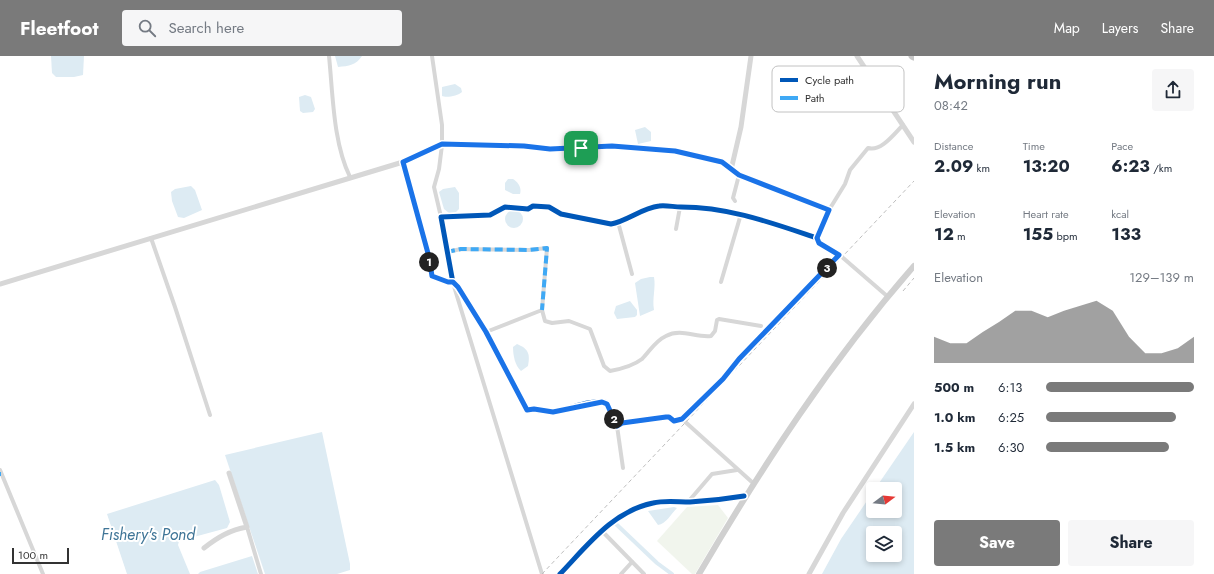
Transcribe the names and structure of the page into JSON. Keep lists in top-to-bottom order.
{
  "water": ["Fishery's Pond"],
  "legend": ["Cycle path", "Path"],
  "scale_bar": "100 m",
  "north": "right",
  "page": {
    "header": "Fleetfoot",
    "search": "Search here",
    "nav": ["Map", "Layers", "Share"],
    "heading": ["Morning run", "08:42"],
    "stats": [
      ["Distance", "2.09 km"],
      ["Time", "13:20"],
      ["Pace", "6:23 /km"],
      ["Elevation", "12 m"],
      ["Heart rate", "155 bpm"],
      ["kcal", "133"]
    ],
    "pins": ["1", "3", "2"],
    "chart": ["Elevation", "129–139 m"],
    "list": [
      {
        "name": "500 m",
        "note": "6:13"
      },
      {
        "name": "1.0 km",
        "note": "6:25"
      },
      {
        "name": "1.5 km",
        "note": "6:30"
      }
    ],
    "buttons": ["Save", "Share"],
    "scale": "100 m"
  }
}
